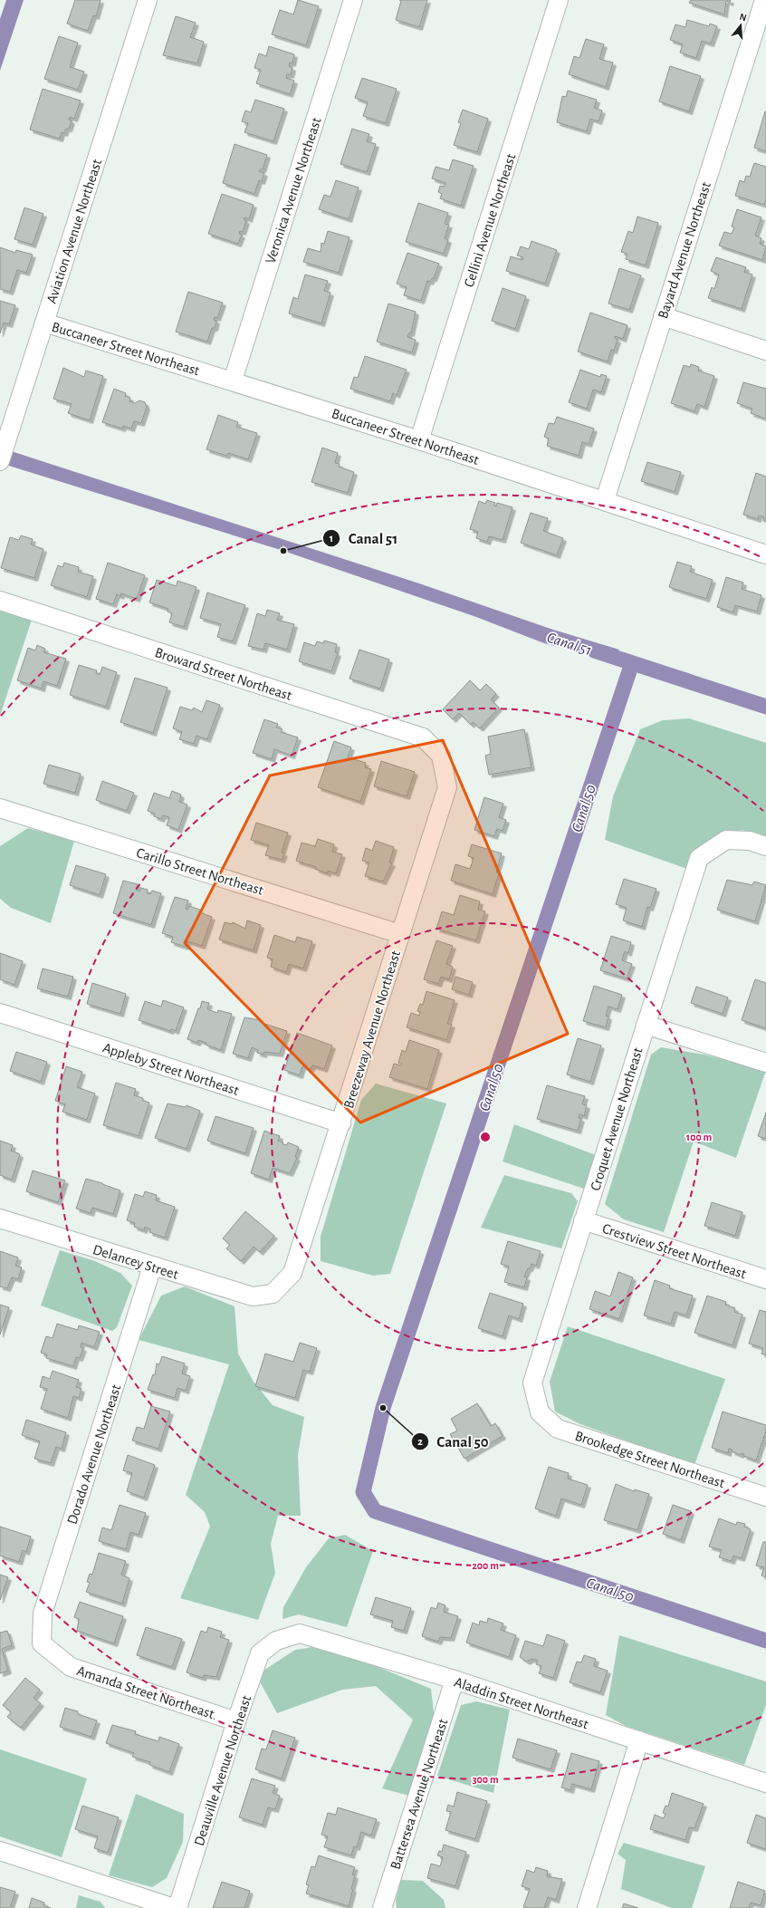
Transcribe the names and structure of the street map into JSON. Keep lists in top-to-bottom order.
{
  "streets": {
    "street": [
      "Veronica Avenue Northeast",
      "Cellini Avenue Northeast",
      "Aviation Avenue Northeast",
      "Bayard Avenue Northeast",
      "Buccaneer Street Northeast",
      "Broward Street Northeast",
      "Carillo Street Northeast",
      "Breezeway Avenue Northeast",
      "Appleby Street Northeast",
      "Croquet Avenue Northeast",
      "Crestview Street Northeast",
      "Delancey Street",
      "Dorado Avenue Northeast",
      "Brookedge Street Northeast",
      "Amanda Street Northeast",
      "Aladdin Street Northeast",
      "Deauville Avenue Northeast",
      "Battersea Avenue Northeast"
    ]
  },
  "crossings": [
    ["Veronica Avenue Northeast", "Buccaneer Street Northeast"],
    ["Cellini Avenue Northeast", "Buccaneer Street Northeast"],
    ["Aviation Avenue Northeast", "Buccaneer Street Northeast"],
    ["Bayard Avenue Northeast", "Buccaneer Street Northeast"],
    ["Broward Street Northeast", "Breezeway Avenue Northeast"],
    ["Carillo Street Northeast", "Breezeway Avenue Northeast"],
    ["Breezeway Avenue Northeast", "Appleby Street Northeast"],
    ["Breezeway Avenue Northeast", "Delancey Street"],
    ["Croquet Avenue Northeast", "Crestview Street Northeast"],
    ["Croquet Avenue Northeast", "Brookedge Street Northeast"],
    ["Delancey Street", "Dorado Avenue Northeast"],
    ["Dorado Avenue Northeast", "Amanda Street Northeast"],
    ["Amanda Street Northeast", "Deauville Avenue Northeast"],
    ["Aladdin Street Northeast", "Deauville Avenue Northeast"],
    ["Aladdin Street Northeast", "Battersea Avenue Northeast"]
  ],
  "water": ["Canal 51", "Canal 50"],
  "places": ["Canal 51", "Canal 50"],
  "north": "top",
  "rings": ["100 m", "200 m", "300 m"]
}
